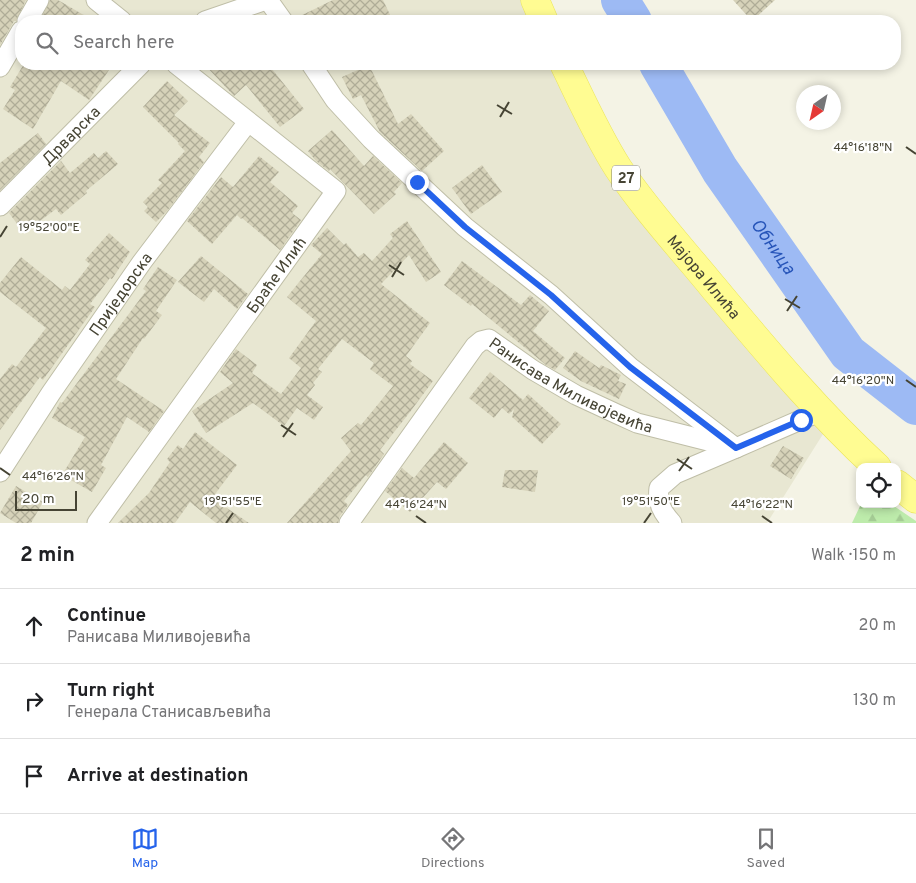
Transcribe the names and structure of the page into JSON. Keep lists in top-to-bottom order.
{
  "streets": {
    "main road": ["27", "Мајора Илића"],
    "street": [
      "Дрварска",
      "Браће Илић",
      "Приједорска",
      "Ранисава Миливојевића"
    ]
  },
  "crossings": [
    ["Браће Илић", "Приједорска"]
  ],
  "water": ["Обница"],
  "scale_bar": "20 m",
  "north": "bottom left",
  "page": {
    "search": "Search here",
    "scale": "20 m",
    "heading": ["2 min", "Walk · 150 m"],
    "list": [
      ["Continue", "Ранисава Миливојевића", "20 m"],
      ["Turn right", "Генерала Станисављевића", "130 m"],
      "Arrive at destination"
    ],
    "nav": ["Map", "Directions", "Saved"]
  },
  "coordinates": [
    "44°16'18\"N",
    "19°52'00\"E",
    "44°16'20\"N",
    "44°16'26\"N",
    "19°51'55\"E",
    "19°51'50\"E",
    "44°16'24\"N",
    "44°16'22\"N"
  ]
}
